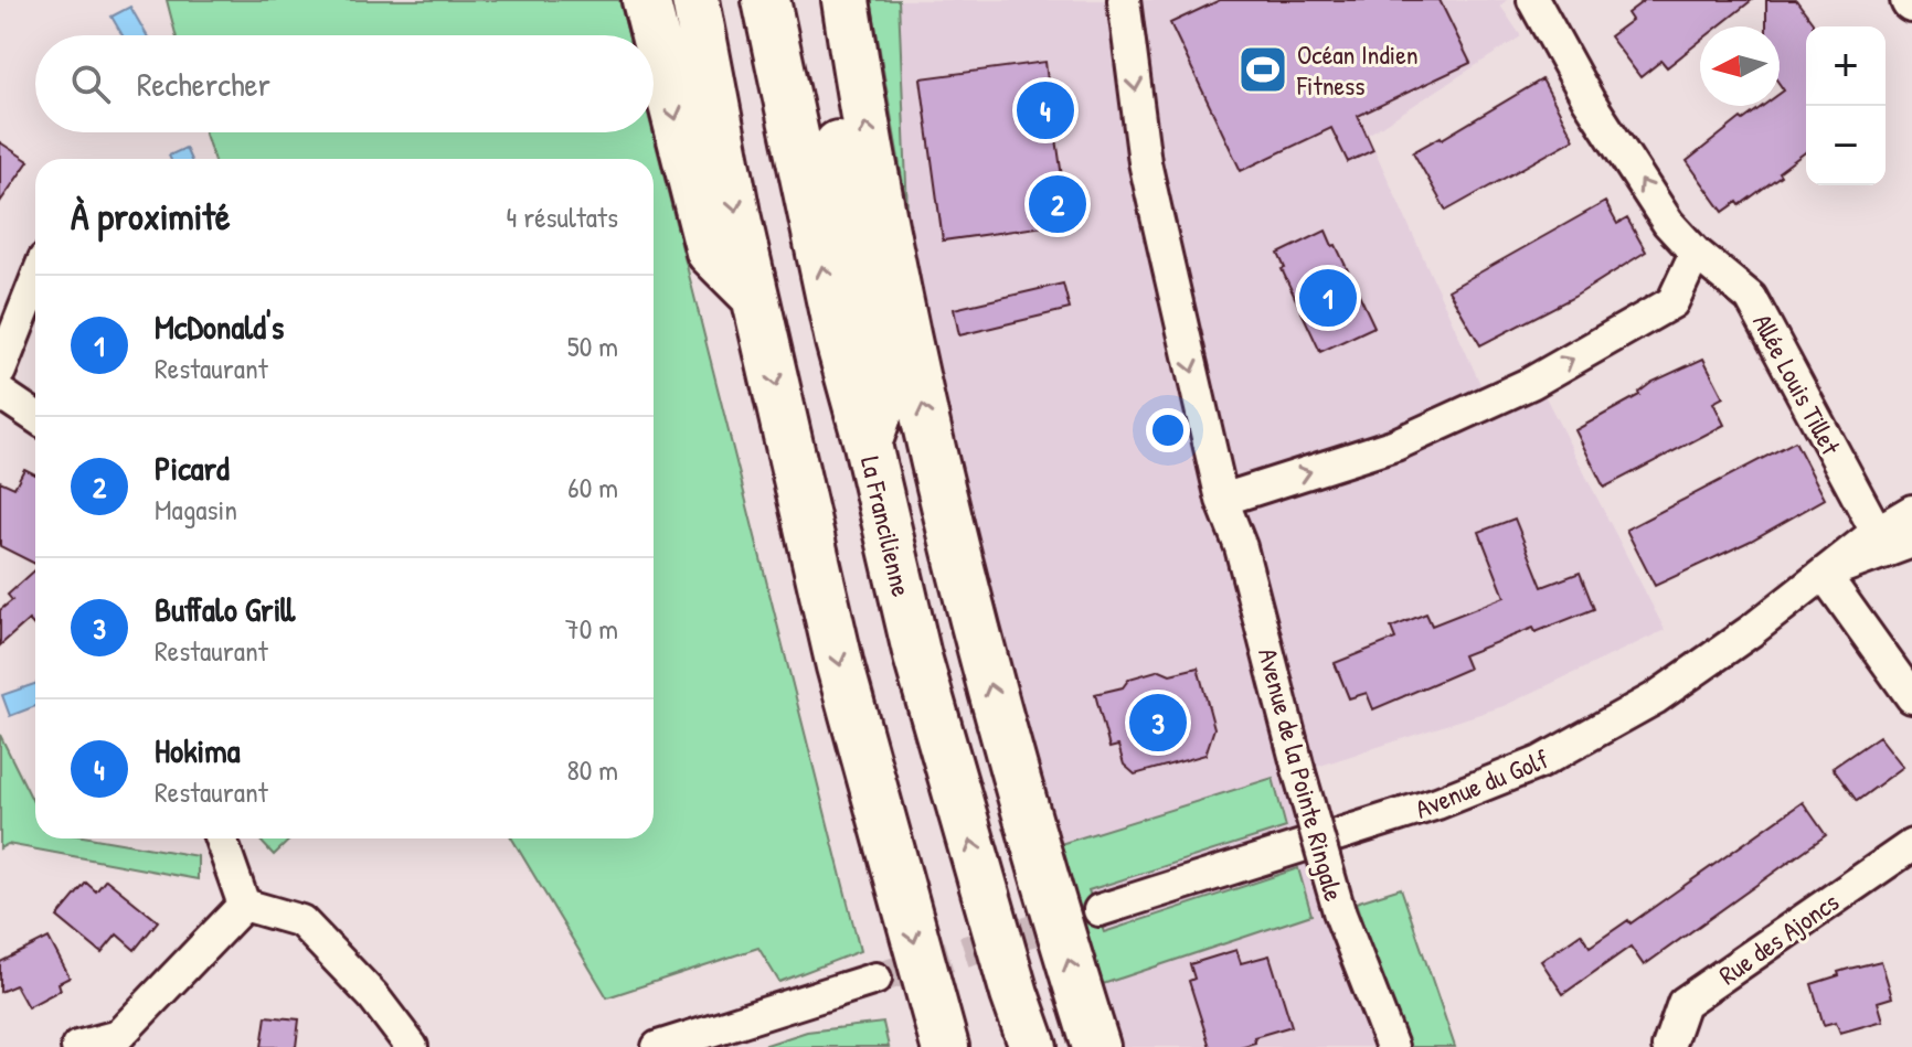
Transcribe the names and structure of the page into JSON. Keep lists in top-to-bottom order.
{
  "streets": {
    "highway": ["La Francilienne"],
    "street": [
      "Allée Louis Tillet",
      "Avenue de la Pointe Ringale",
      "Avenue du Golf",
      "Rue des Ajoncs"
    ]
  },
  "crossings": [
    ["Allée Louis Tillet", "Avenue du Golf"]
  ],
  "one_way": ["Avenue de la Pointe Ringale"],
  "places": {
    "sports": ["Océan Indien Fitness"]
  },
  "north": "left",
  "page": {
    "map_buttons": ["+", "−"],
    "search": "Rechercher",
    "pins": [
      "4",
      "2",
      "1",
      "3"
    ],
    "heading": ["À proximité", "4 résultats"],
    "list": [
      {
        "mark": "1",
        "name": "McDonald's",
        "note": "Restaurant",
        "value": "50 m"
      },
      {
        "mark": "2",
        "name": "Picard",
        "note": "Magasin",
        "value": "60 m"
      },
      {
        "mark": "3",
        "name": "Buffalo Grill",
        "note": "Restaurant",
        "value": "70 m"
      },
      {
        "mark": "4",
        "name": "Hokima",
        "note": "Restaurant",
        "value": "80 m"
      }
    ]
  }
}
